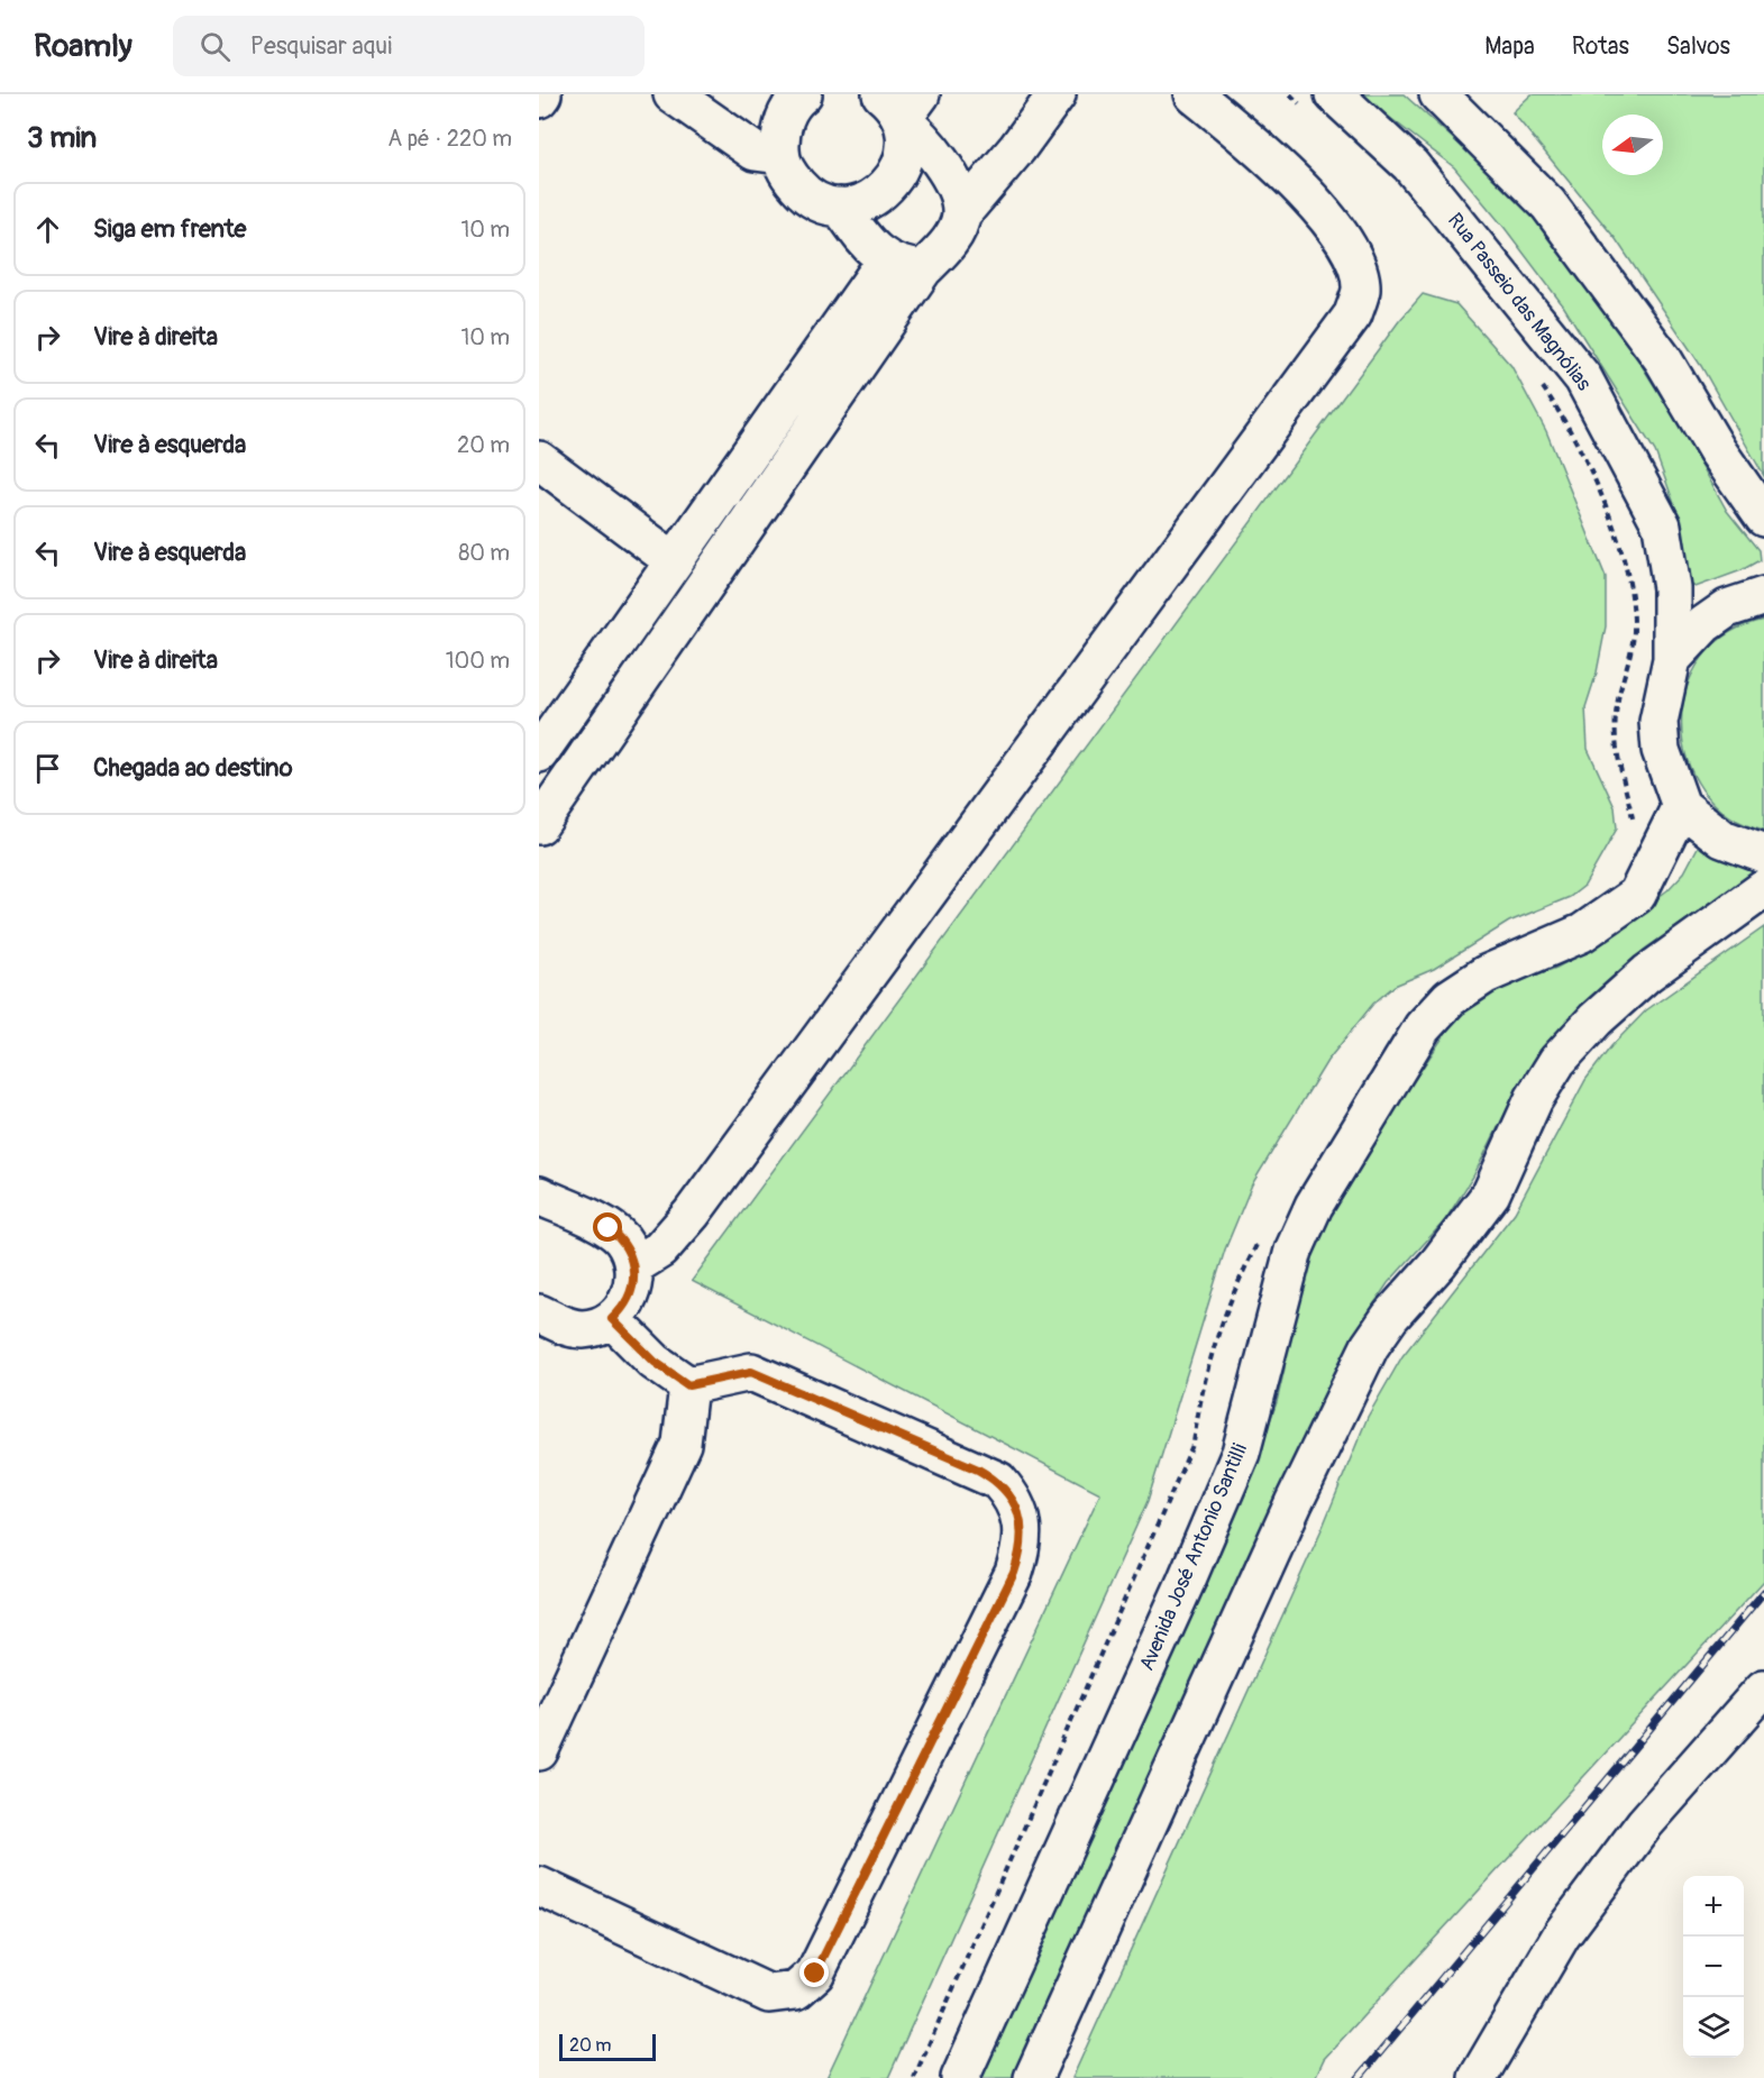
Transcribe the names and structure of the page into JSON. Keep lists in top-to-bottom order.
{
  "streets": {
    "street": ["Rua Passeio das Magnólias", "Avenida José Antonio Santilli"]
  },
  "scale_bar": "20 m",
  "north": "left",
  "page": {
    "header": "Roamly",
    "search": "Pesquisar aqui",
    "nav": ["Mapa", "Rotas", "Salvos"],
    "heading": ["3 min", "A pé · 220 m"],
    "list": [
      ["Siga em frente", "10 m"],
      ["Vire à direita", "10 m"],
      ["Vire à esquerda", "20 m"],
      ["Vire à esquerda", "80 m"],
      ["Vire à direita", "100 m"],
      "Chegada ao destino"
    ],
    "map_buttons": ["+", "−"],
    "scale": "20 m"
  }
}
